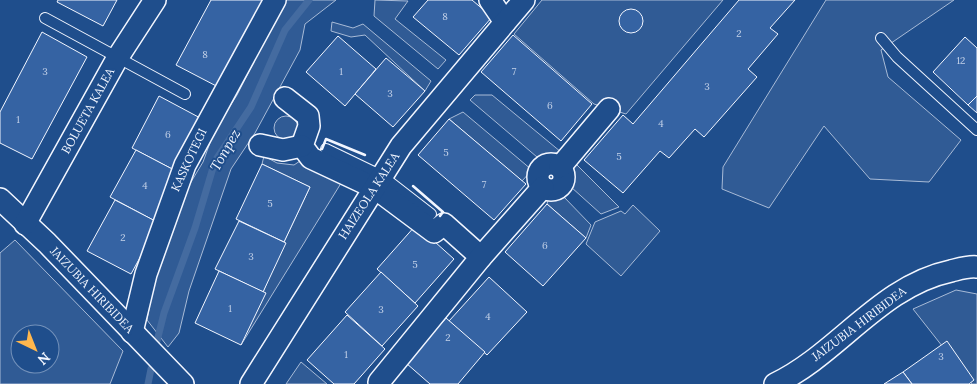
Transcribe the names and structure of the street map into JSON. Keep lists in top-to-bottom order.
{
  "streets": {
    "street": [
      "BOLUETA KALEA",
      "KASKOTEGI",
      "HAIZEOLA KALEA",
      "JAIZUBIA HIRIBIDEA"
    ]
  },
  "crossings": [
    ["BOLUETA KALEA", "JAIZUBIA HIRIBIDEA"],
    ["KASKOTEGI", "JAIZUBIA HIRIBIDEA"]
  ],
  "water": ["Tonpez"],
  "house_numbers": [
    "8",
    "2",
    "8",
    "12",
    "3",
    "1",
    "7",
    "3",
    "3",
    "6",
    "1",
    "4",
    "6",
    "5",
    "5",
    "7",
    "4",
    "5",
    "2",
    "6",
    "3",
    "5",
    "1",
    "3",
    "4",
    "2",
    "1",
    "3"
  ],
  "north": "bottom right"
}
